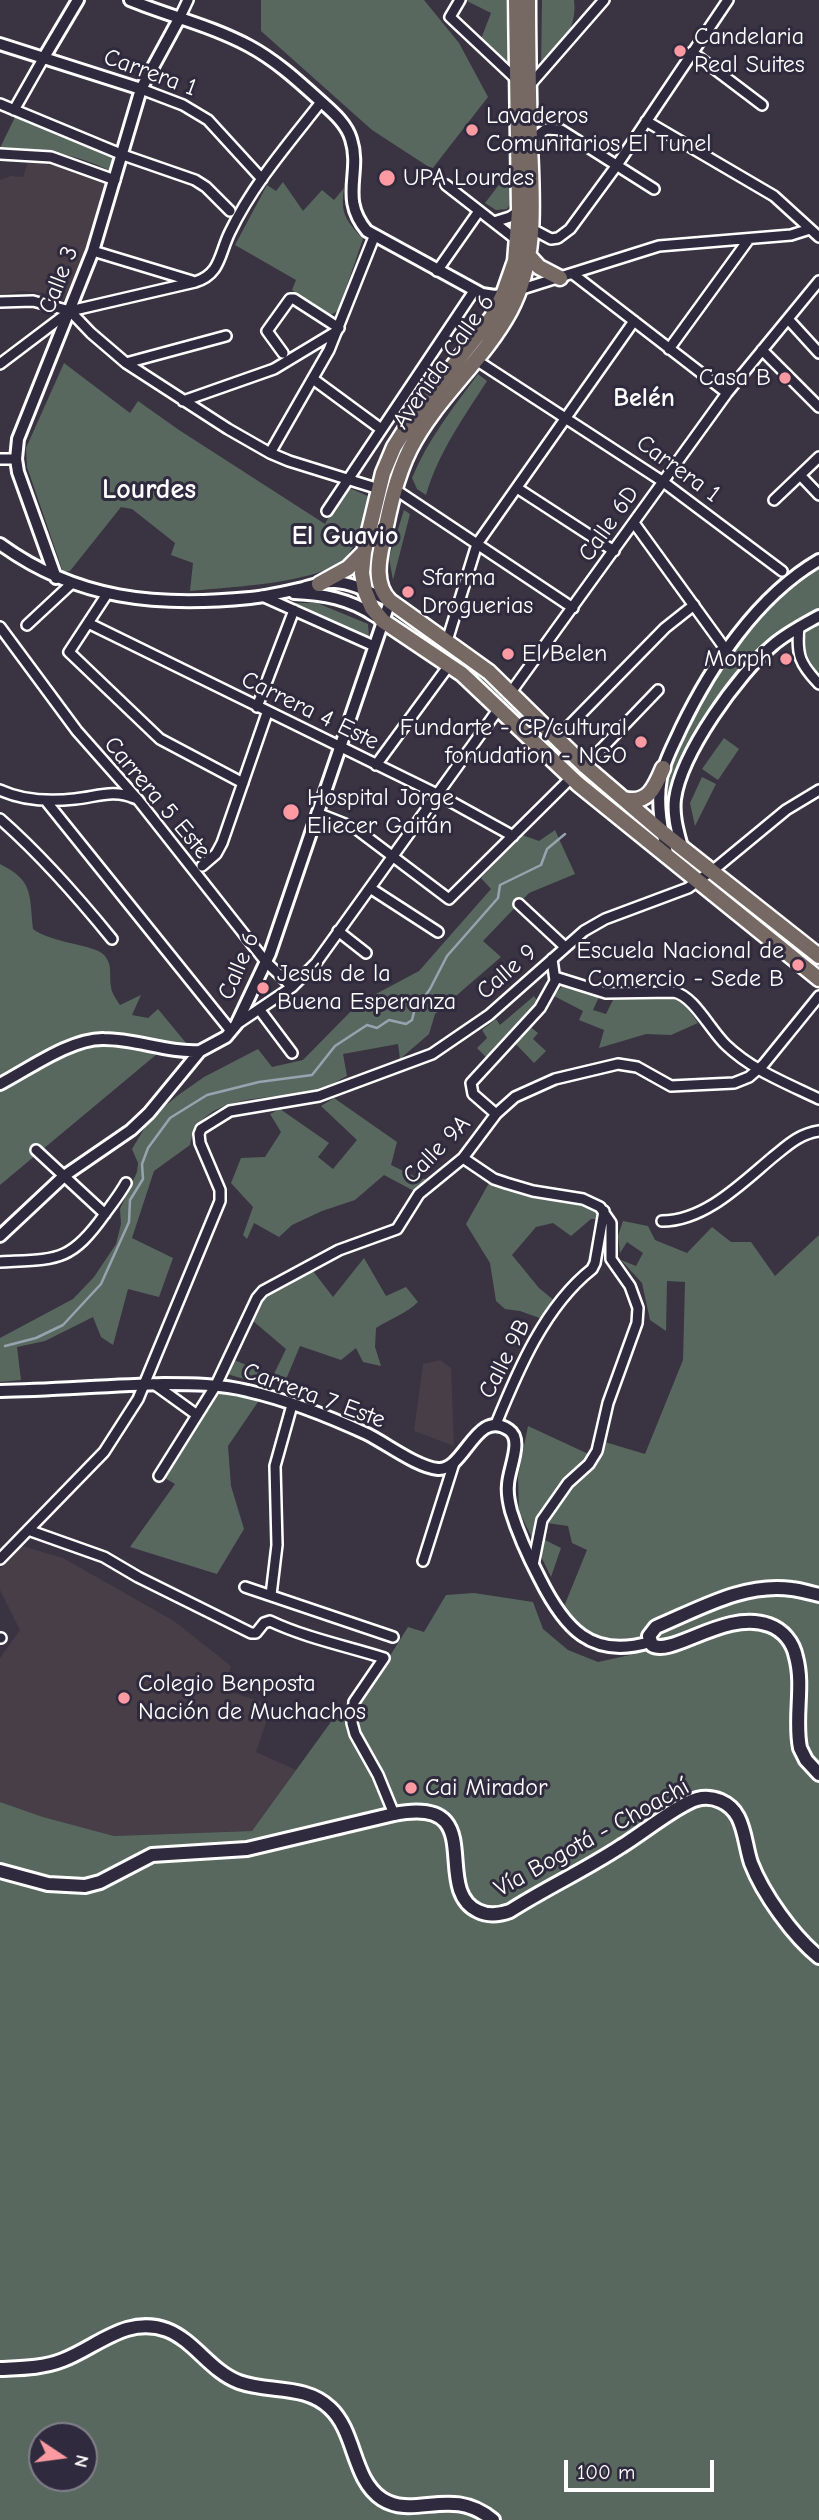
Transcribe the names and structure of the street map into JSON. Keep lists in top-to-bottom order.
{
  "streets": {
    "main road": ["Avenida Calle 6", "Vía Bogotá - Choachí"],
    "street": [
      "Carrera 1",
      "Calle 3",
      "Calle 6D",
      "Carrera 4 Este",
      "Carrera 5 Este",
      "Calle 6",
      "Calle 9",
      "Calle 9A",
      "Calle 9B",
      "Carrera 7 Este"
    ]
  },
  "crossings": [
    ["Carrera 1", "Calle 3"],
    ["Carrera 1", "Avenida Calle 6"],
    ["Carrera 1", "Calle 6D"],
    ["Avenida Calle 6", "Calle 6"],
    ["Carrera 4 Este", "Calle 6"],
    ["Carrera 5 Este", "Calle 6"],
    ["Calle 9", "Carrera 7 Este"],
    ["Calle 9A", "Carrera 7 Este"],
    ["Calle 9B", "Carrera 7 Este"]
  ],
  "districts": ["Belén", "Lourdes", "El Guavio"],
  "places": [
    "Candelaria Real Suites",
    "Lavaderos Comunitarios El Tunel",
    "UPA Lourdes",
    "Casa B",
    "Sfarma Droguerias",
    "El Belen",
    "Morph",
    "Fundarte - CP/cultural fonudation - NGO",
    "Hospital Jorge Eliecer Gaitán",
    "Escuela Nacional de Comercio - Sede B",
    "Jesús de la Buena Esperanza",
    "Colegio Benposta Nación de Muchachos",
    "Cai Mirador"
  ],
  "scale_bar": "100 m",
  "north": "right"
}
